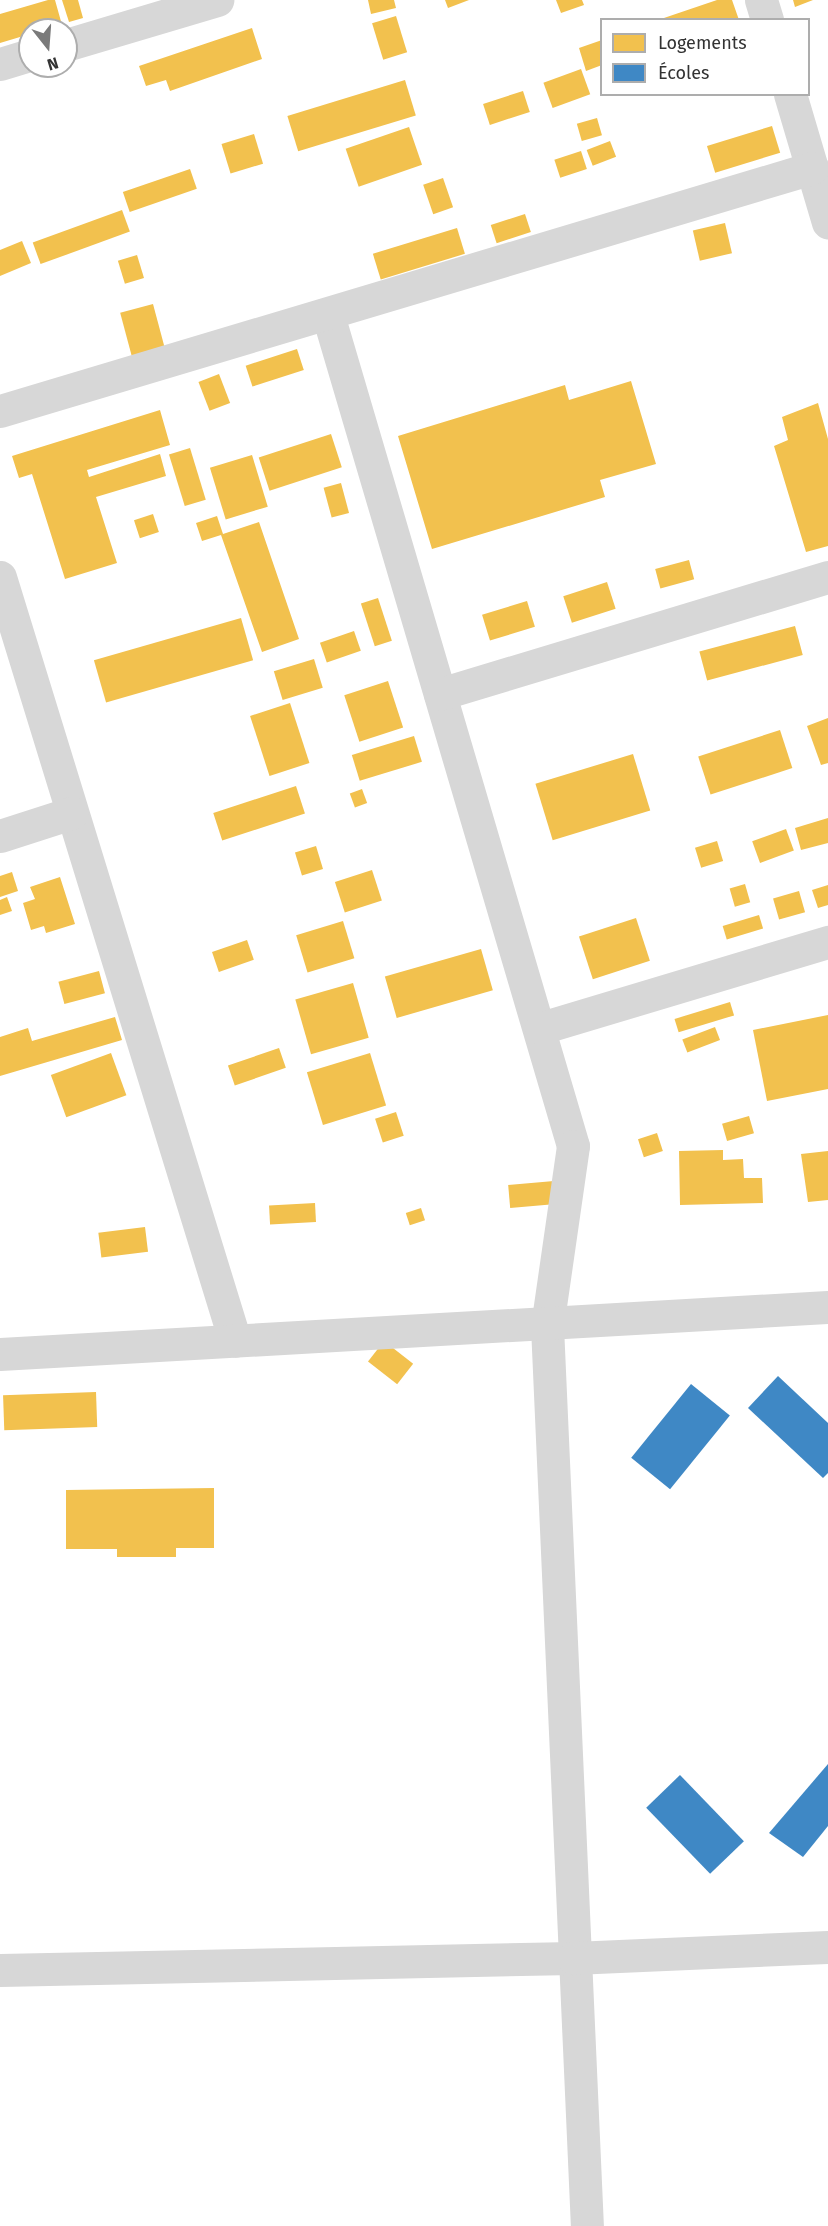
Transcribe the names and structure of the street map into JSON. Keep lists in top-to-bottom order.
{
  "legend": ["Logements", "Écoles"],
  "north": "bottom"
}
